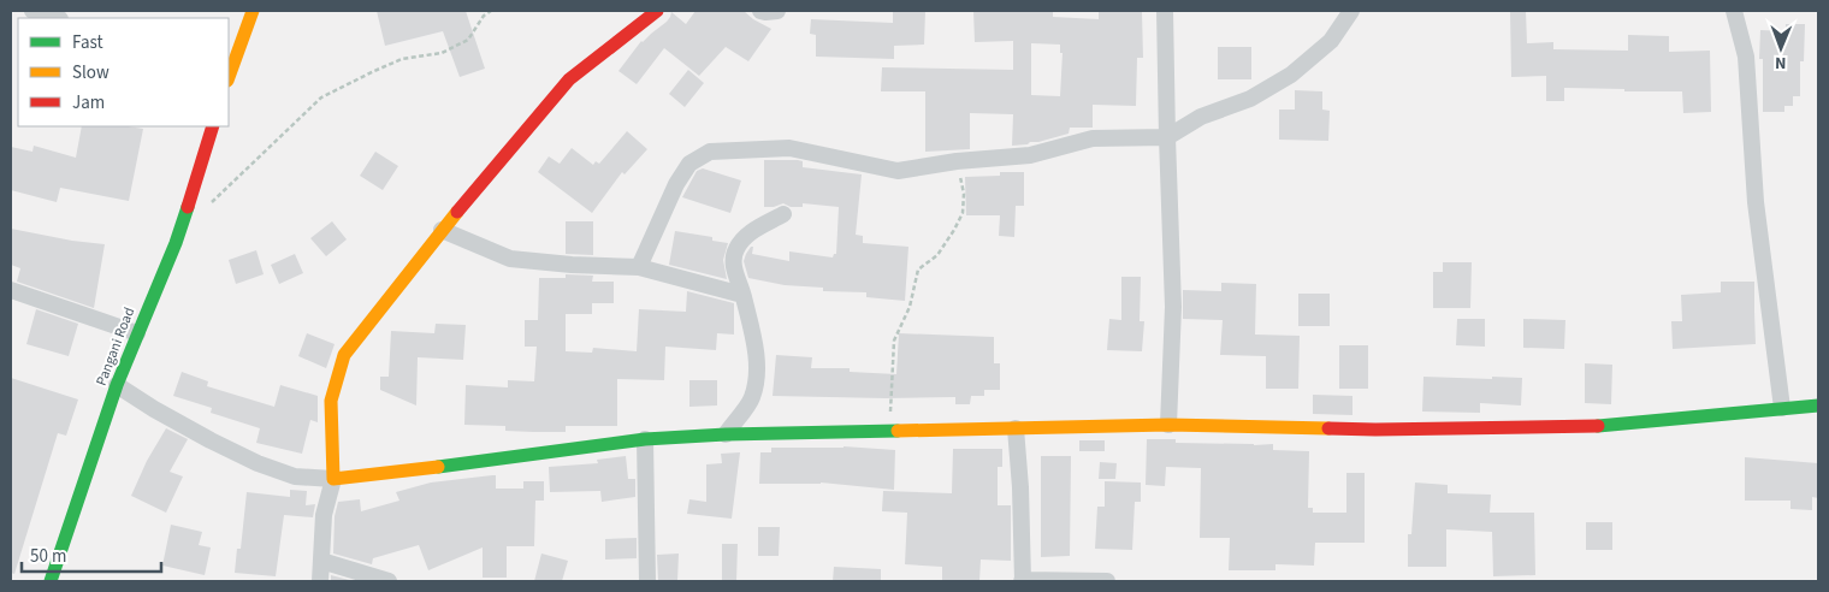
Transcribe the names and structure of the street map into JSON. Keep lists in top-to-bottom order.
{
  "streets": {
    "street": ["Pangani Road"]
  },
  "legend": ["Fast", "Slow", "Jam"],
  "scale_bar": "50 m",
  "north": "bottom"
}
